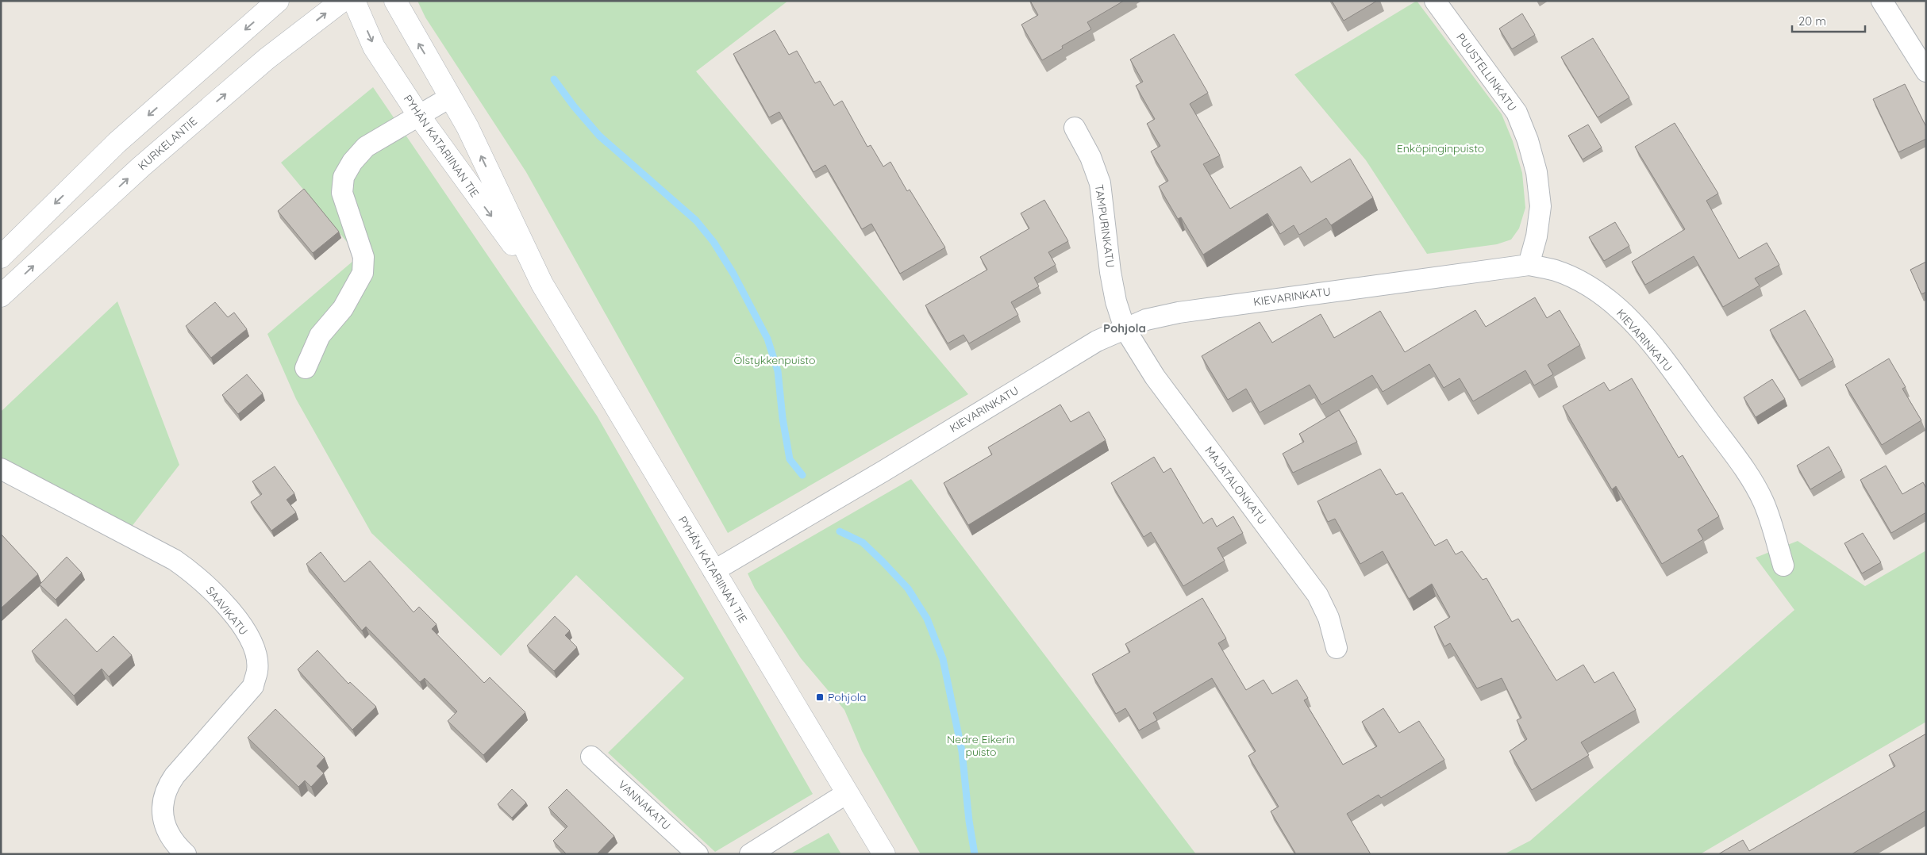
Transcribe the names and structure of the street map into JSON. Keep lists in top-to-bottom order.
{
  "streets": {
    "street": [
      "PUUSTELLINKATU",
      "KURKELANTIE",
      "PYHÄN KATARIINAN TIE",
      "TAMPURINKATU",
      "KIEVARINKATU",
      "MAJATALONKATU",
      "SAAVIKATU",
      "VANNAKATU"
    ]
  },
  "crossings": [
    ["PUUSTELLINKATU", "KIEVARINKATU"],
    ["PYHÄN KATARIINAN TIE", "KIEVARINKATU"],
    ["TAMPURINKATU", "KIEVARINKATU"],
    ["TAMPURINKATU", "MAJATALONKATU"],
    ["KIEVARINKATU", "MAJATALONKATU"]
  ],
  "districts": ["Pohjola"],
  "parks": ["Enköpinginpuisto", "Ölstykkenpuisto", "Nedre Eikerin puisto"],
  "places": {
    "transit": ["Pohjola"]
  },
  "scale_bar": "20 m"
}
